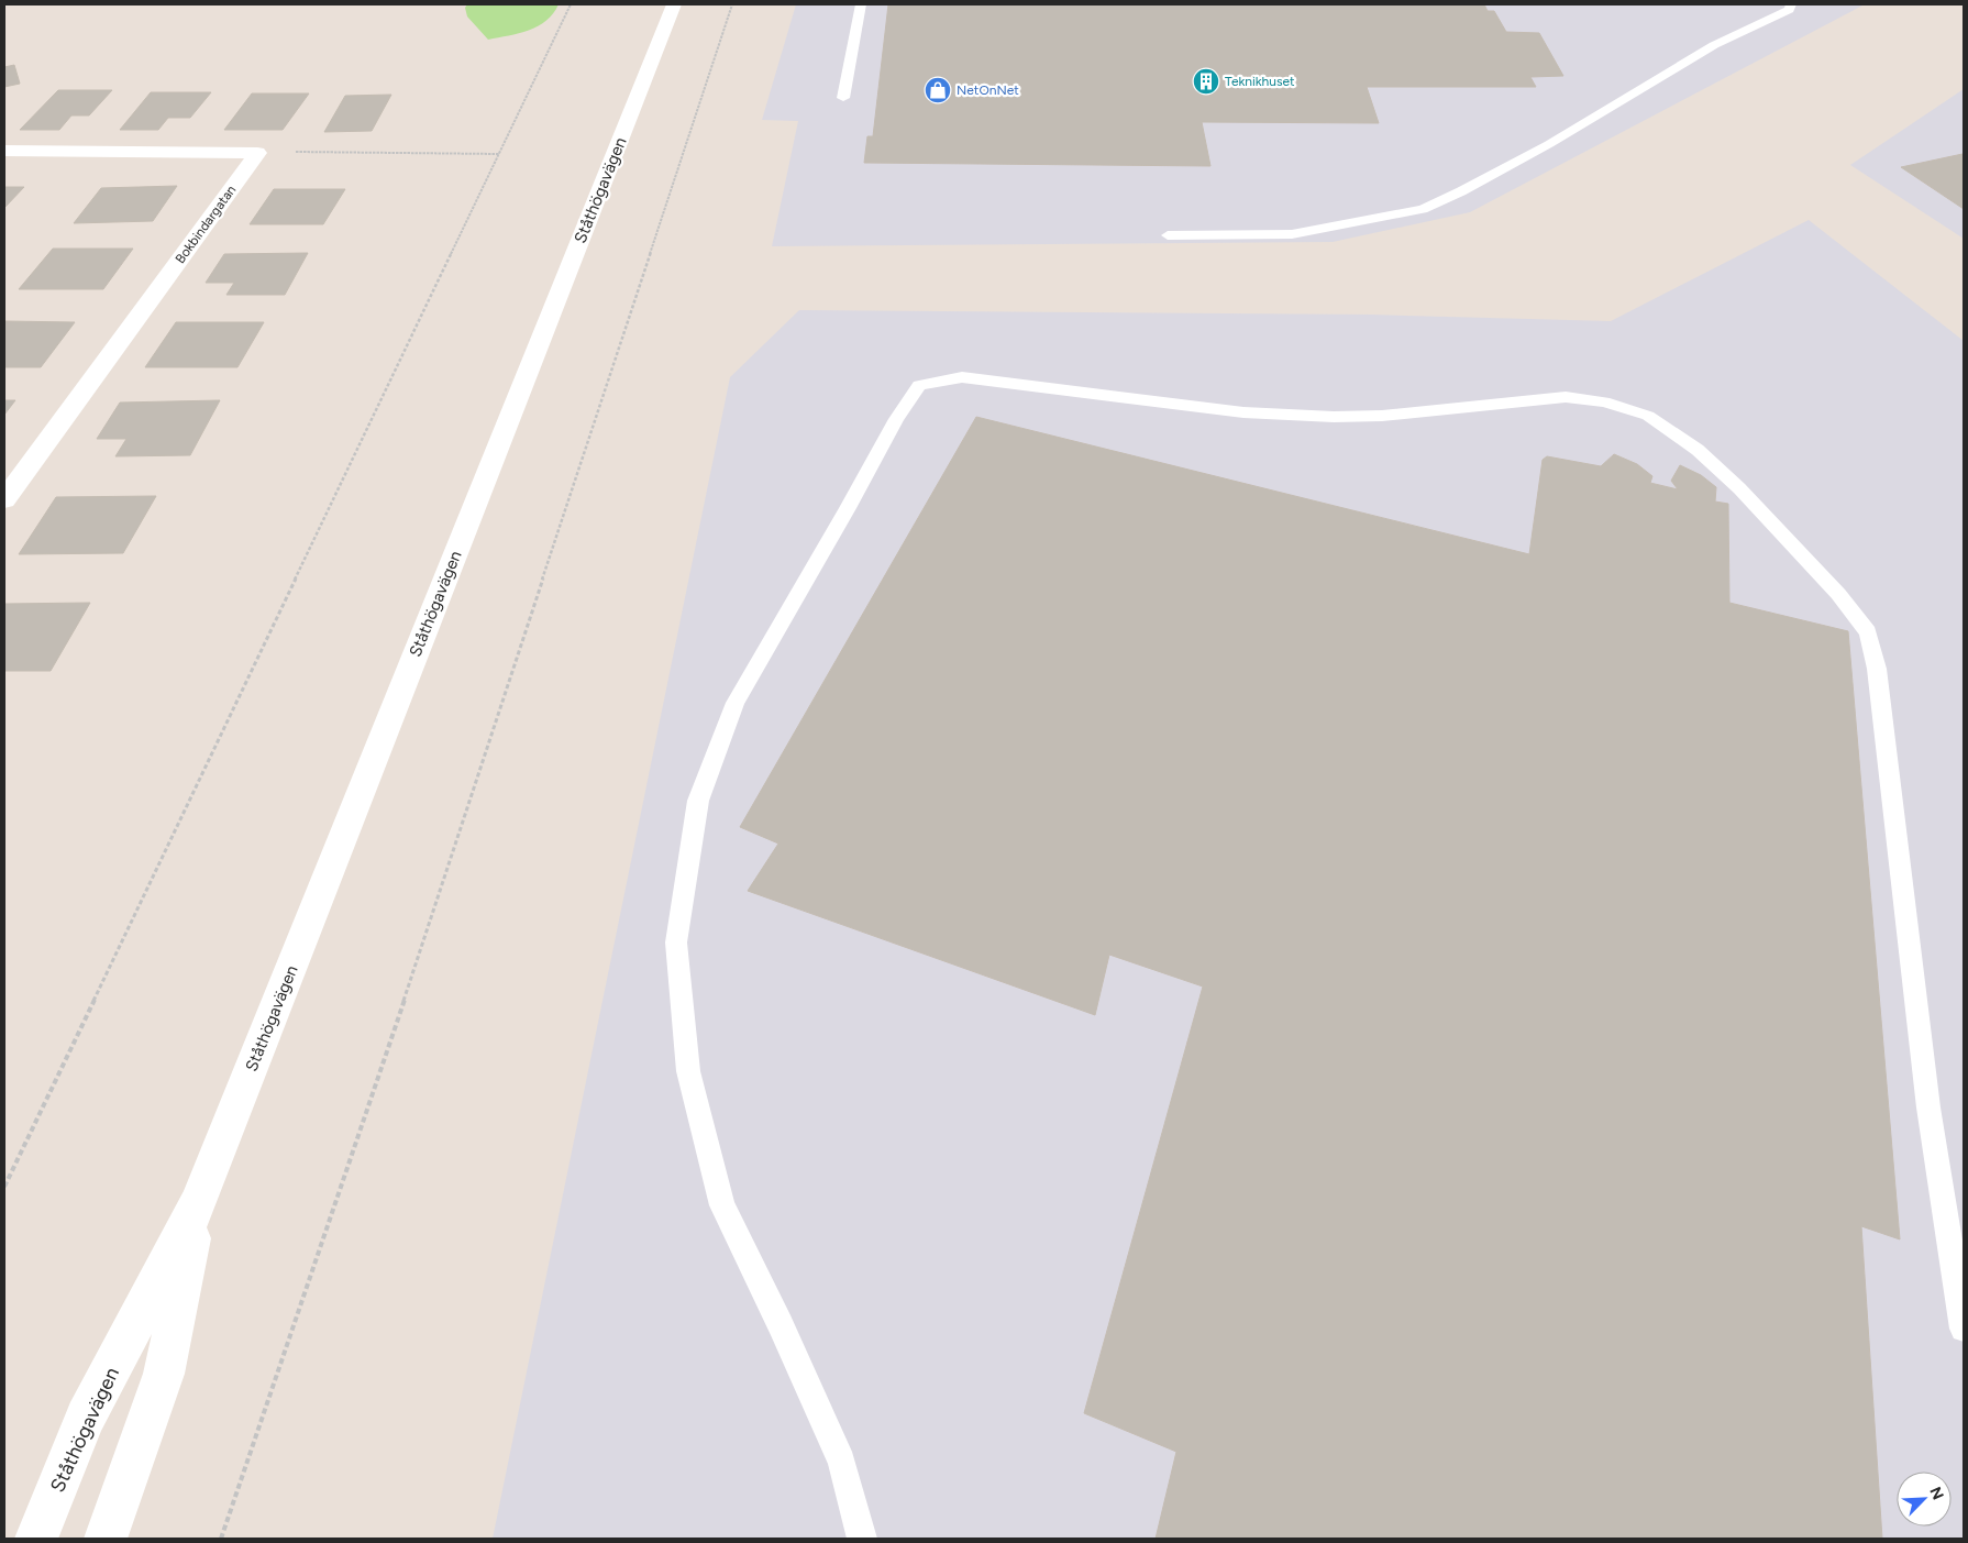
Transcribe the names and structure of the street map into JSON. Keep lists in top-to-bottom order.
{
  "streets": {
    "main road": ["Ståthögavägen", "Bokbindargatan"]
  },
  "places": {
    "building": ["Teknikhuset"],
    "shop": ["NetOnNet"]
  },
  "north": "top right"
}
